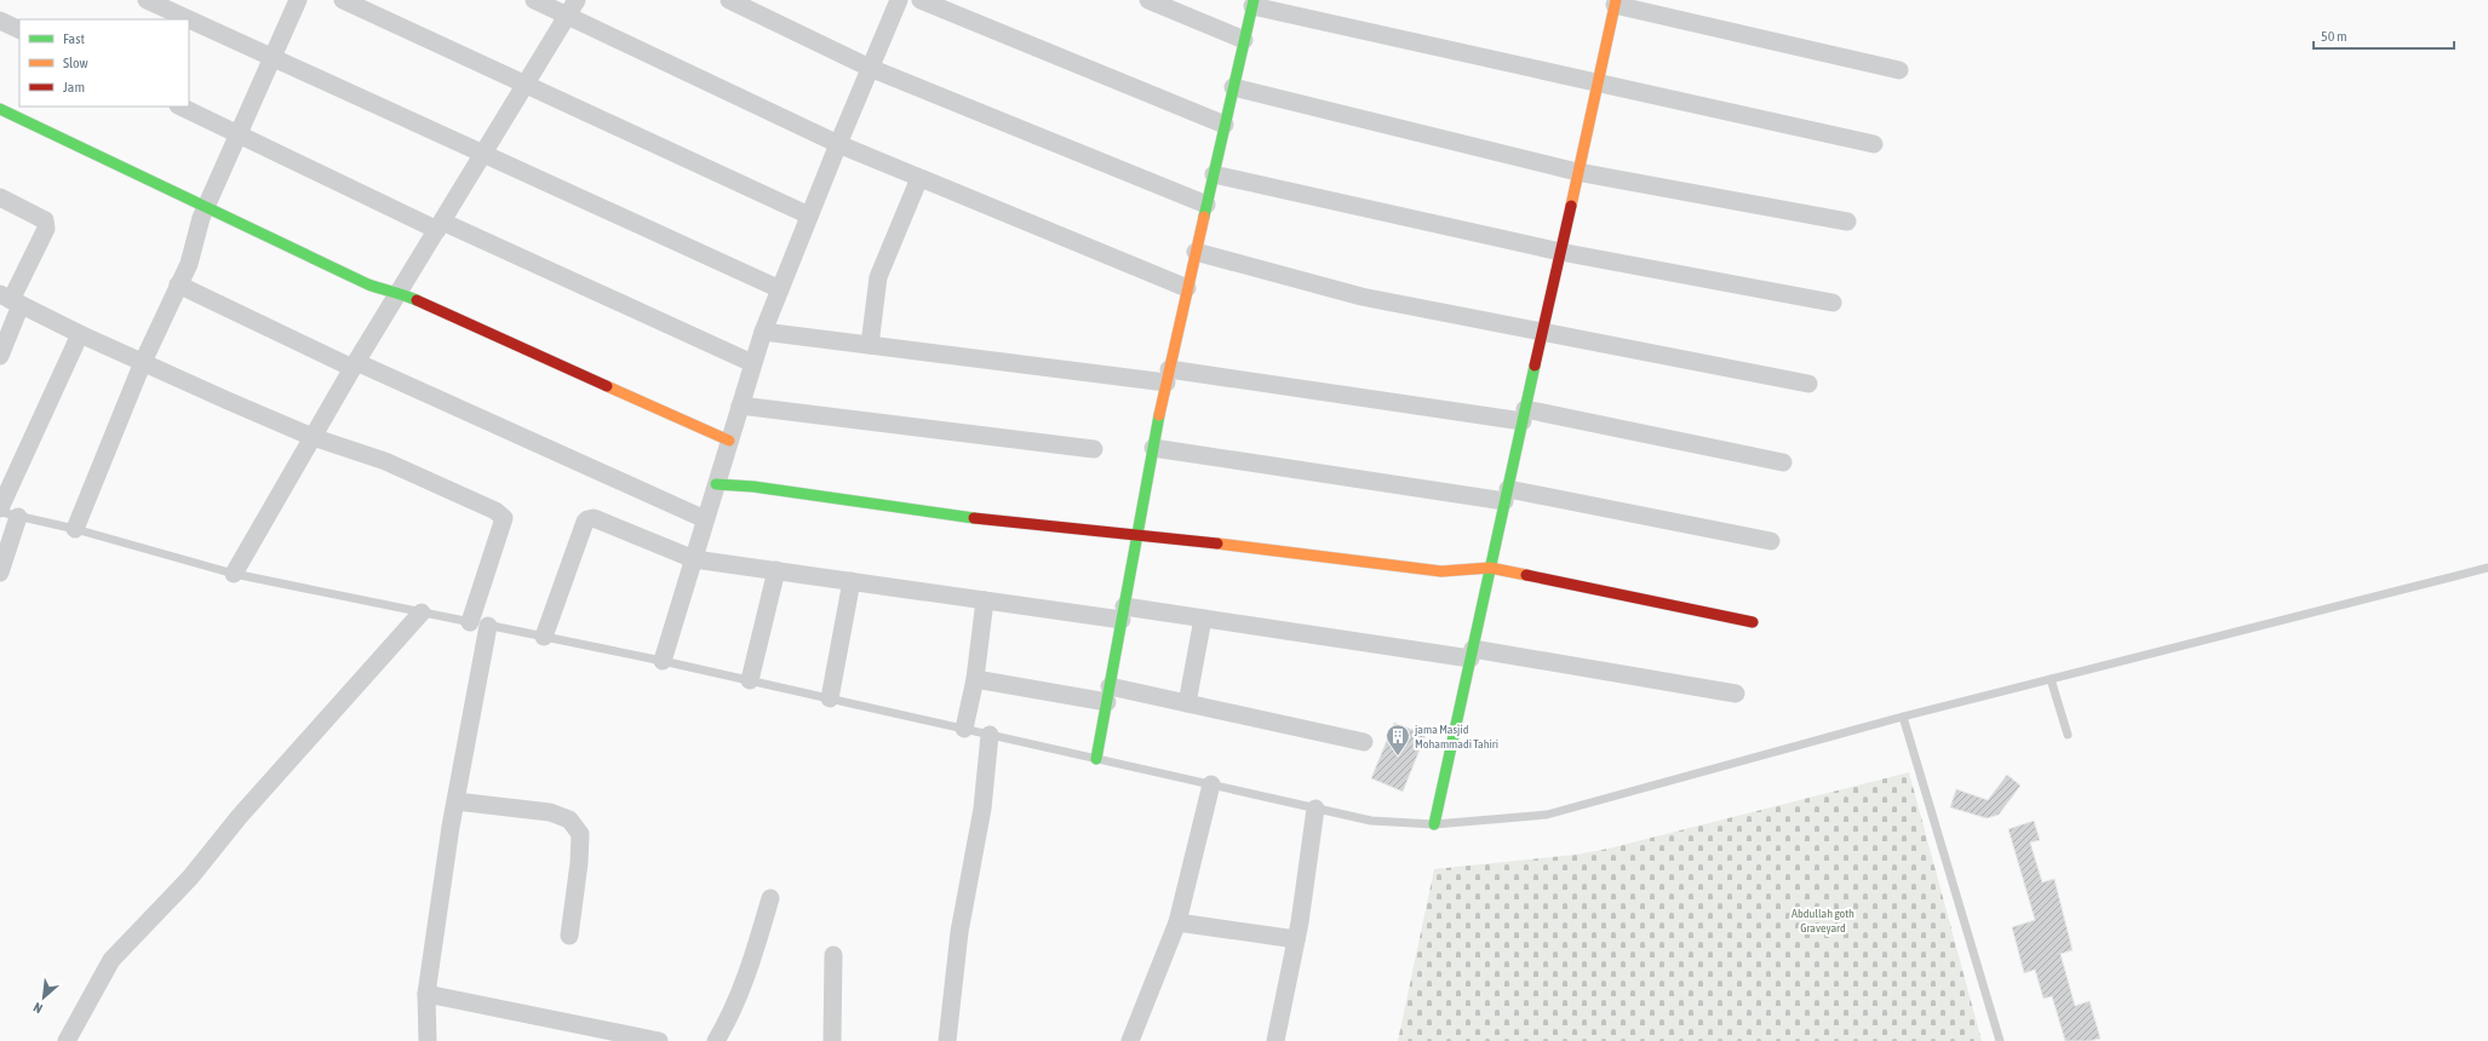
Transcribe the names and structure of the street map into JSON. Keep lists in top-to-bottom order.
{
  "parks": ["Abdullah goth Graveyard"],
  "places": {
    "building": ["jama Masjid Mohammadi Tahiri"]
  },
  "legend": ["Fast", "Slow", "Jam"],
  "scale_bar": "50 m",
  "north": "bottom left"
}
